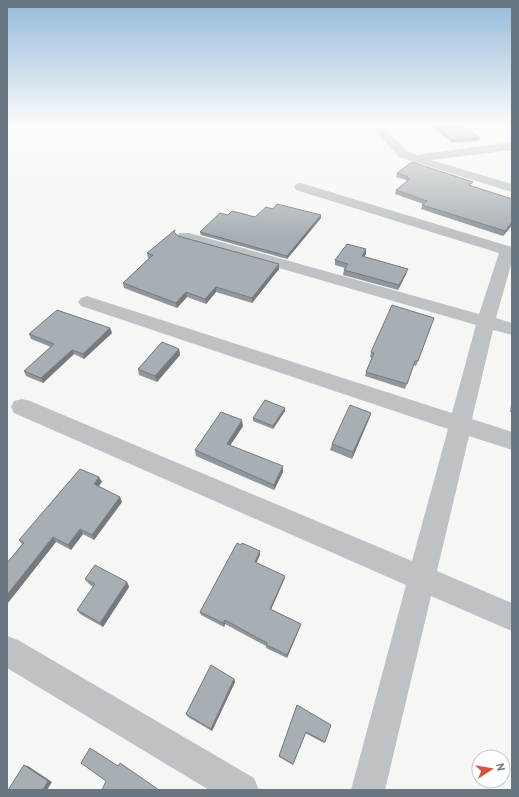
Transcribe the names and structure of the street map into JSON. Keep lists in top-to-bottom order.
{
  "north": "right"
}
